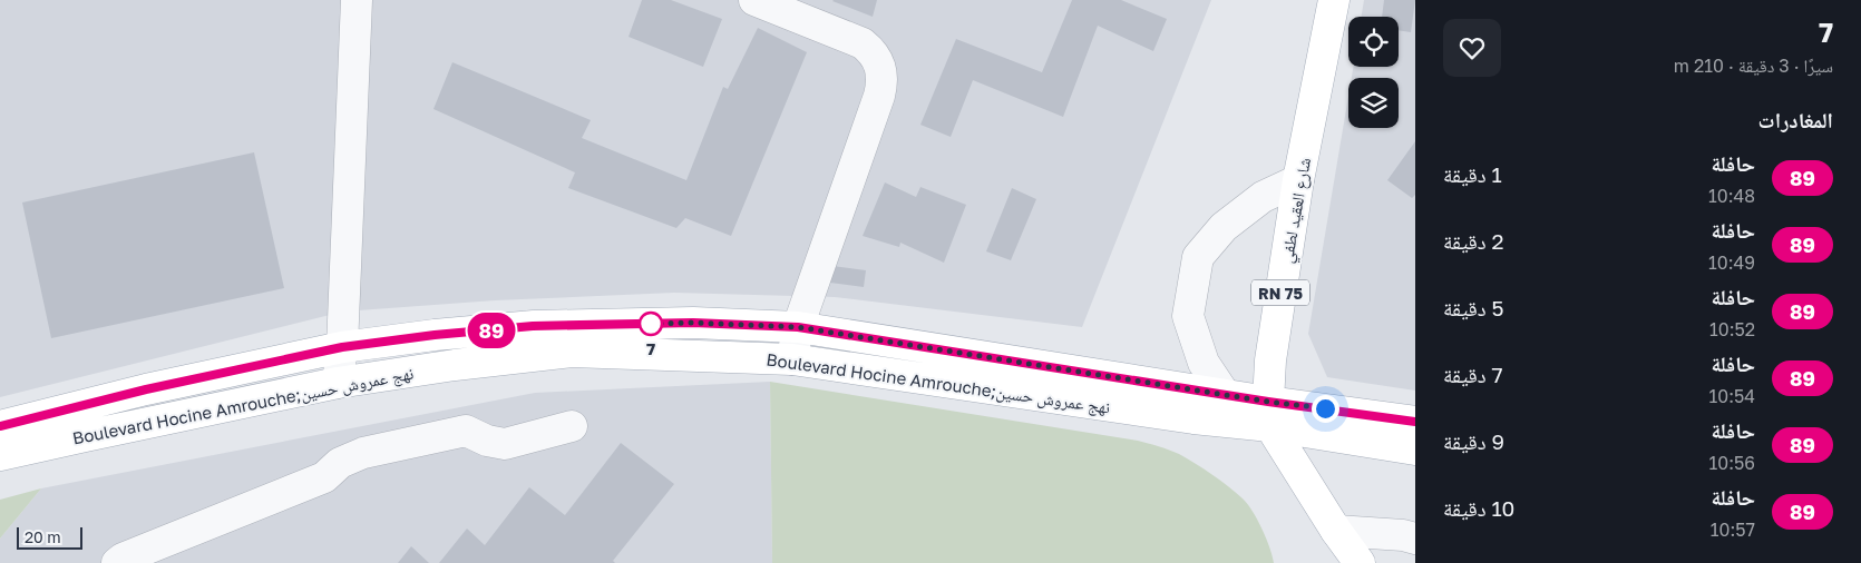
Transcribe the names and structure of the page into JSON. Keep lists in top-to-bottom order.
{
  "streets": {
    "main road": ["شارع العقيد لطفي", "RN 75", "Boulevard Hocine Amrouche;نهج عمروش حسين"]
  },
  "crossings": [
    ["شارع العقيد لطفي", "Boulevard Hocine Amrouche;نهج عمروش حسين"]
  ],
  "places": ["7"],
  "lines": ["bus line 89"],
  "scale_bar": "20 m",
  "page": {
    "heading": [
      ["7", "سيرًا · 3 دقيقة · 210 m"],
      "المغادرات"
    ],
    "on_map": "89",
    "list": [
      {
        "mark": "89",
        "name": "حافلة",
        "note": "10:48",
        "value": "1 دقيقة"
      },
      {
        "mark": "89",
        "name": "حافلة",
        "note": "10:49",
        "value": "2 دقيقة"
      },
      {
        "mark": "89",
        "name": "حافلة",
        "note": "10:52",
        "value": "5 دقيقة"
      },
      {
        "mark": "89",
        "name": "حافلة",
        "note": "10:54",
        "value": "7 دقيقة"
      },
      {
        "mark": "89",
        "name": "حافلة",
        "note": "10:56",
        "value": "9 دقيقة"
      },
      {
        "mark": "89",
        "name": "حافلة",
        "note": "10:57",
        "value": "10 دقيقة"
      }
    ],
    "scale": "20 m"
  }
}
